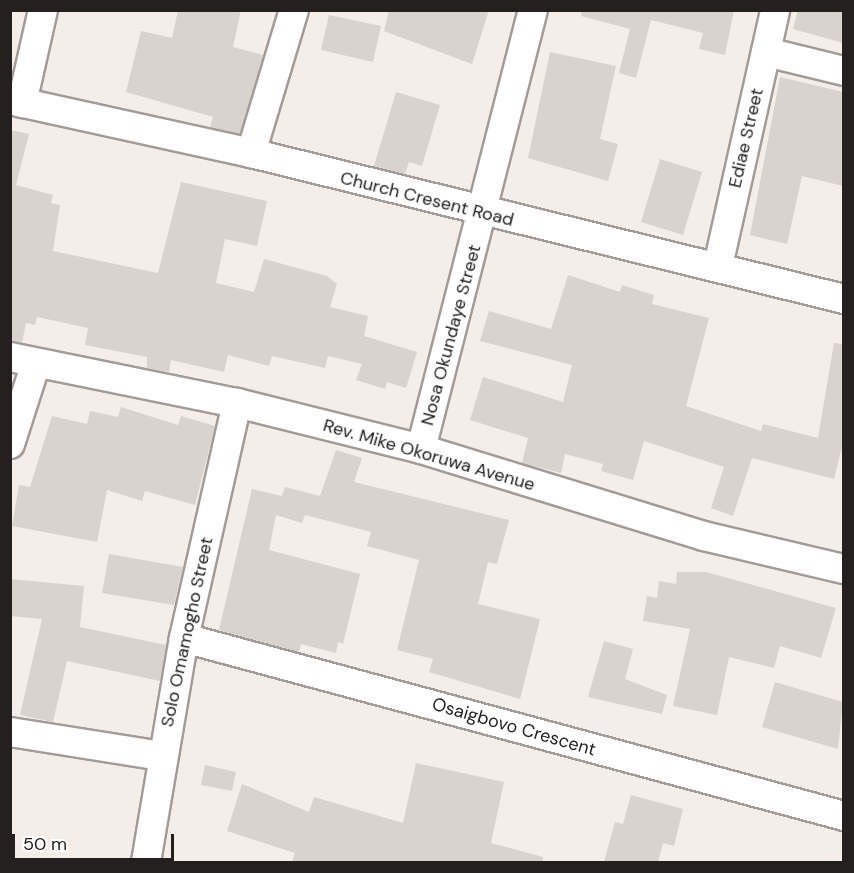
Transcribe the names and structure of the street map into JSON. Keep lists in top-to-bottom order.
{
  "streets": {
    "street": [
      "Ediae Street",
      "Church Cresent Road",
      "Nosa Okundaye Street",
      "Rev. Mike Okoruwa Avenue",
      "Solo Omamogho Street",
      "Osaigbovo Crescent"
    ]
  },
  "crossings": [
    ["Ediae Street", "Church Cresent Road"],
    ["Church Cresent Road", "Nosa Okundaye Street"],
    ["Nosa Okundaye Street", "Rev. Mike Okoruwa Avenue"],
    ["Rev. Mike Okoruwa Avenue", "Solo Omamogho Street"],
    ["Solo Omamogho Street", "Osaigbovo Crescent"]
  ],
  "scale_bar": "50 m"
}
